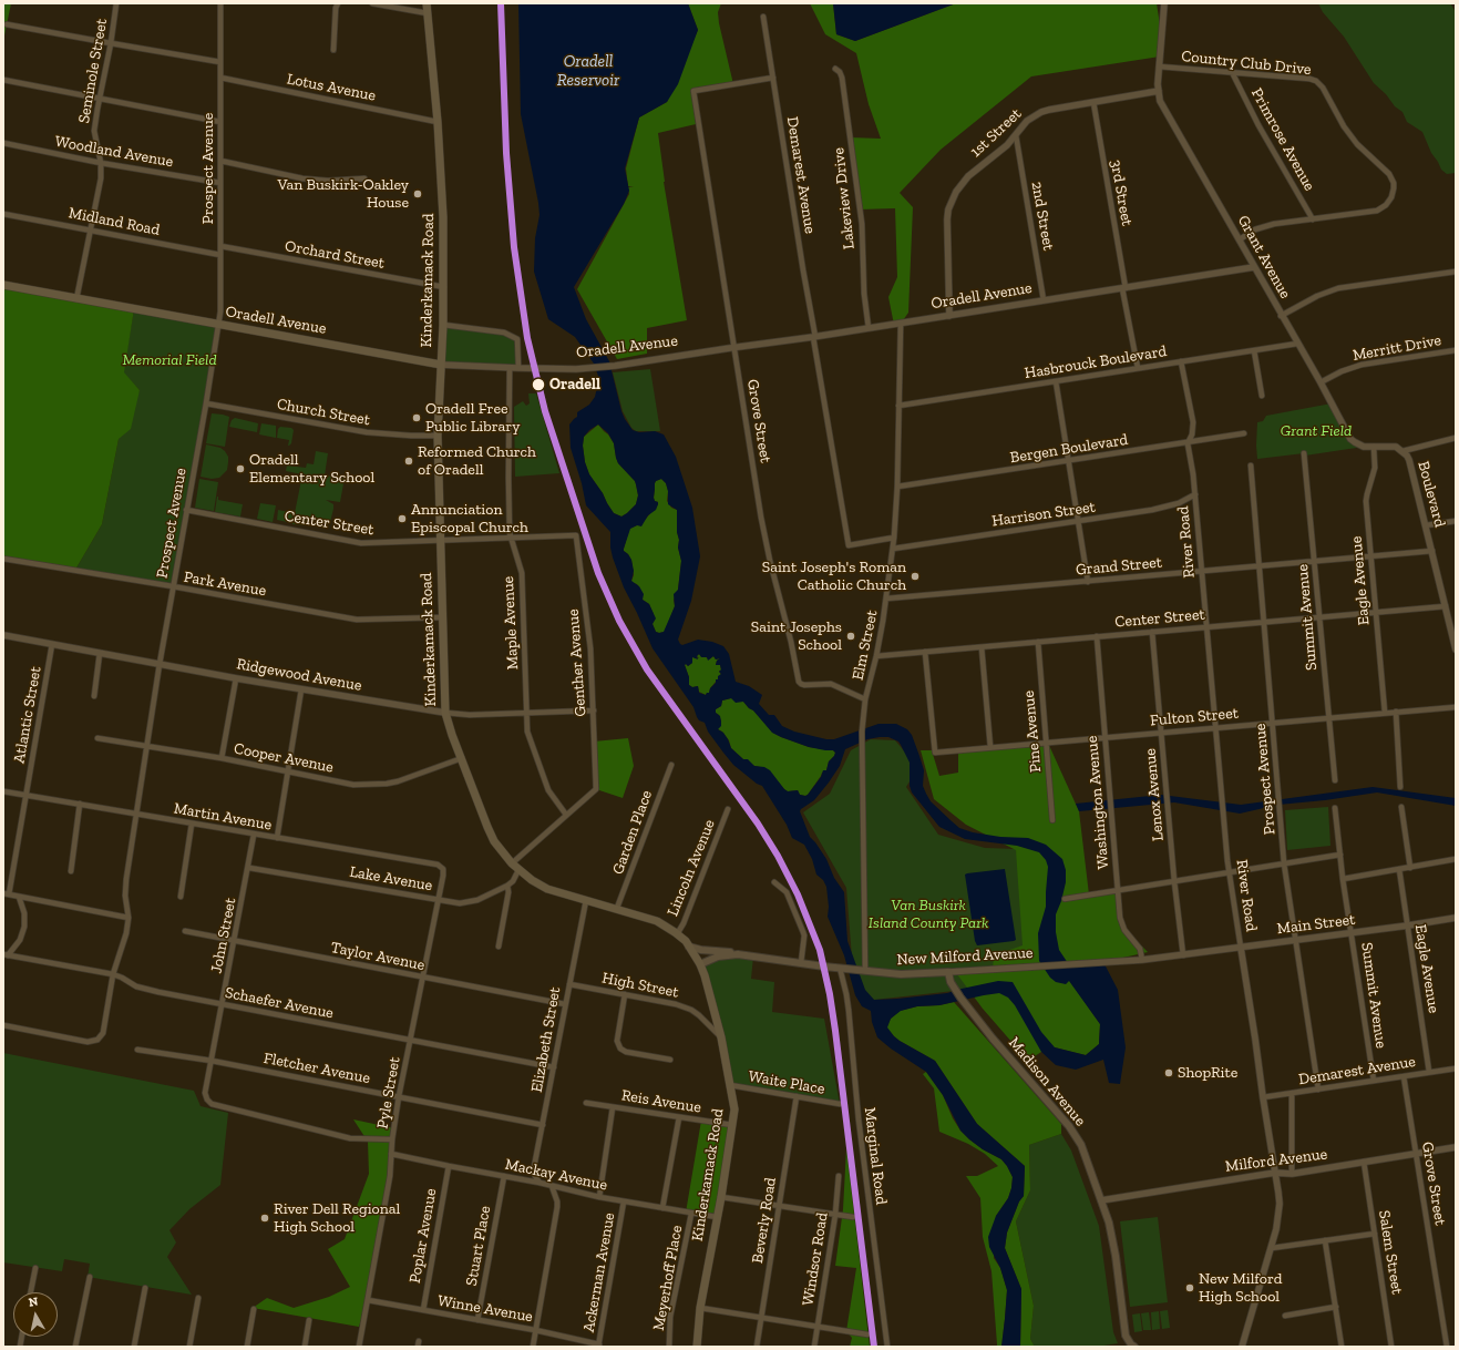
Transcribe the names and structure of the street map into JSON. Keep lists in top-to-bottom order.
{
  "streets": {
    "main road": [
      "Kinderkamack Road",
      "Oradell Avenue",
      "New Milford Avenue",
      "Madison Avenue"
    ],
    "street": [
      "Country Club Drive",
      "Seminole Street",
      "Lotus Avenue",
      "1st Street",
      "Primrose Avenue",
      "Woodland Avenue",
      "Prospect Avenue",
      "Demarest Avenue",
      "3rd Street",
      "Lakeview Drive",
      "2nd Street",
      "Midland Road",
      "Orchard Street",
      "Grant Avenue",
      "Merritt Drive",
      "Hasbrouck Boulevard",
      "Church Street",
      "Grove Street",
      "Bergen Boulevard",
      "Boulevard",
      "Harrison Street",
      "Center Street",
      "River Road",
      "Grand Street",
      "Eagle Avenue",
      "Park Avenue",
      "Summit Avenue",
      "Maple Avenue",
      "Elm Street",
      "Genther Avenue",
      "Ridgewood Avenue",
      "Atlantic Street",
      "Fulton Street",
      "Pine Avenue",
      "Cooper Avenue",
      "Lenox Avenue",
      "Washington Avenue",
      "Martin Avenue",
      "Garden Place",
      "Lincoln Avenue",
      "Lake Avenue",
      "Main Street",
      "John Street",
      "Taylor Avenue",
      "High Street",
      "Schaefer Avenue",
      "Elizabeth Street",
      "Fletcher Avenue",
      "Waite Place",
      "Pyle Street",
      "Reis Avenue",
      "Marginal Road",
      "Milford Avenue",
      "Mackay Avenue",
      "Beverly Road",
      "Poplar Avenue",
      "Stuart Place",
      "Salem Street",
      "Windsor Road",
      "Ackerman Avenue",
      "Meyerhoff Place",
      "Winne Avenue"
    ]
  },
  "crossings": [
    ["Country Club Drive", "Primrose Avenue"],
    ["Country Club Drive", "Grant Avenue"],
    ["Seminole Street", "Woodland Avenue"],
    ["Seminole Street", "Midland Road"],
    ["Seminole Street", "Oradell Avenue"],
    ["Lotus Avenue", "Prospect Avenue"],
    ["Lotus Avenue", "Kinderkamack Road"],
    ["1st Street", "3rd Street"],
    ["1st Street", "2nd Street"],
    ["1st Street", "Grant Avenue"],
    ["1st Street", "Oradell Avenue"],
    ["Woodland Avenue", "Prospect Avenue"],
    ["Prospect Avenue", "Demarest Avenue"],
    ["Prospect Avenue", "Midland Road"],
    ["Prospect Avenue", "Orchard Street"],
    ["Prospect Avenue", "Oradell Avenue"],
    ["Prospect Avenue", "Church Street"],
    ["Prospect Avenue", "Center Street"],
    ["Prospect Avenue", "Grand Street"],
    ["Prospect Avenue", "Park Avenue"],
    ["Prospect Avenue", "Ridgewood Avenue"],
    ["Prospect Avenue", "Fulton Street"],
    ["Prospect Avenue", "Cooper Avenue"],
    ["Prospect Avenue", "Martin Avenue"],
    ["Prospect Avenue", "Main Street"],
    ["Prospect Avenue", "Schaefer Avenue"],
    ["Demarest Avenue", "Oradell Avenue"],
    ["Demarest Avenue", "Grove Street"],
    ["Demarest Avenue", "River Road"],
    ["Demarest Avenue", "Eagle Avenue"],
    ["Demarest Avenue", "Summit Avenue"],
    ["Demarest Avenue", "Elm Street"],
    ["3rd Street", "Oradell Avenue"],
    ["3rd Street", "Hasbrouck Boulevard"],
    ["Lakeview Drive", "Oradell Avenue"],
    ["2nd Street", "Oradell Avenue"],
    ["Orchard Street", "Kinderkamack Road"],
    ["Grant Avenue", "Oradell Avenue"],
    ["Grant Avenue", "Merritt Drive"],
    ["Grant Avenue", "Hasbrouck Boulevard"],
    ["Grant Avenue", "Boulevard"],
    ["Grant Avenue", "Eagle Avenue"],
    ["Kinderkamack Road", "Oradell Avenue"],
    ["Kinderkamack Road", "Church Street"],
    ["Kinderkamack Road", "Center Street"],
    ["Kinderkamack Road", "Park Avenue"],
    ["Kinderkamack Road", "Ridgewood Avenue"],
    ["Kinderkamack Road", "Cooper Avenue"],
    ["Kinderkamack Road", "Garden Place"],
    ["Kinderkamack Road", "Lincoln Avenue"],
    ["Kinderkamack Road", "Lake Avenue"],
    ["Kinderkamack Road", "New Milford Avenue"],
    ["Kinderkamack Road", "High Street"],
    ["Kinderkamack Road", "Elizabeth Street"],
    ["Kinderkamack Road", "Waite Place"],
    ["Kinderkamack Road", "Reis Avenue"],
    ["Kinderkamack Road", "Mackay Avenue"],
    ["Oradell Avenue", "Grove Street"],
    ["Oradell Avenue", "Maple Avenue"],
    ["Oradell Avenue", "Elm Street"],
    ["Hasbrouck Boulevard", "Elm Street"],
    ["Grove Street", "Elm Street"],
    ["Grove Street", "Milford Avenue"],
    ["Bergen Boulevard", "River Road"],
    ["Bergen Boulevard", "Elm Street"],
    ["Boulevard", "Center Street"],
    ["Boulevard", "Grand Street"],
    ["Harrison Street", "River Road"],
    ["Harrison Street", "Elm Street"],
    ["Center Street", "River Road"],
    ["Center Street", "Eagle Avenue"],
    ["Center Street", "Summit Avenue"],
    ["Center Street", "Maple Avenue"],
    ["Center Street", "Elm Street"],
    ["Center Street", "Genther Avenue"],
    ["Center Street", "Fulton Street"],
    ["Center Street", "Pine Avenue"],
    ["Center Street", "Lenox Avenue"],
    ["Center Street", "Washington Avenue"],
    ["River Road", "Grand Street"],
    ["River Road", "Fulton Street"],
    ["River Road", "Main Street"],
    ["River Road", "Milford Avenue"],
    ["Grand Street", "Eagle Avenue"],
    ["Grand Street", "Summit Avenue"],
    ["Grand Street", "Elm Street"],
    ["Eagle Avenue", "Fulton Street"],
    ["Eagle Avenue", "Main Street"],
    ["Summit Avenue", "Fulton Street"],
    ["Summit Avenue", "Main Street"],
    ["Maple Avenue", "Genther Avenue"],
    ["Maple Avenue", "Ridgewood Avenue"],
    ["Elm Street", "New Milford Avenue"],
    ["Genther Avenue", "Ridgewood Avenue"],
    ["Ridgewood Avenue", "Atlantic Street"],
    ["Atlantic Street", "Martin Avenue"],
    ["Fulton Street", "Pine Avenue"],
    ["Fulton Street", "Lenox Avenue"],
    ["Fulton Street", "Washington Avenue"],
    ["Lenox Avenue", "Main Street"],
    ["Washington Avenue", "Main Street"],
    ["Martin Avenue", "John Street"],
    ["Martin Avenue", "Pyle Street"],
    ["Lake Avenue", "John Street"],
    ["Lake Avenue", "Pyle Street"],
    ["Main Street", "New Milford Avenue"],
    ["John Street", "Taylor Avenue"],
    ["John Street", "Schaefer Avenue"],
    ["John Street", "Fletcher Avenue"],
    ["John Street", "Pyle Street"],
    ["Taylor Avenue", "Elizabeth Street"],
    ["Taylor Avenue", "Pyle Street"],
    ["New Milford Avenue", "Madison Avenue"],
    ["New Milford Avenue", "Marginal Road"],
    ["High Street", "Elizabeth Street"],
    ["Schaefer Avenue", "Elizabeth Street"],
    ["Schaefer Avenue", "Pyle Street"],
    ["Elizabeth Street", "Fletcher Avenue"],
    ["Elizabeth Street", "Mackay Avenue"],
    ["Fletcher Avenue", "Pyle Street"],
    ["Madison Avenue", "Milford Avenue"],
    ["Waite Place", "Beverly Road"],
    ["Pyle Street", "Mackay Avenue"],
    ["Pyle Street", "Winne Avenue"],
    ["Milford Avenue", "Salem Street"],
    ["Mackay Avenue", "Poplar Avenue"],
    ["Mackay Avenue", "Stuart Place"],
    ["Mackay Avenue", "Ackerman Avenue"],
    ["Mackay Avenue", "Meyerhoff Place"],
    ["Poplar Avenue", "Winne Avenue"],
    ["Stuart Place", "Winne Avenue"],
    ["Ackerman Avenue", "Winne Avenue"]
  ],
  "water": ["Oradell Reservoir"],
  "parks": ["Memorial Field", "Grant Field", "Van Buskirk Island County Park"],
  "places": [
    "Van Buskirk-Oakley House",
    "Oradell",
    "Oradell Free Public Library",
    "Reformed Church of Oradell",
    "Oradell Elementary School",
    "Annunciation Episcopal Church",
    "Saint Joseph's Roman Catholic Church",
    "Saint Josephs School",
    "ShopRite",
    "River Dell Regional High School",
    "New Milford High School"
  ],
  "north": "top"
}
